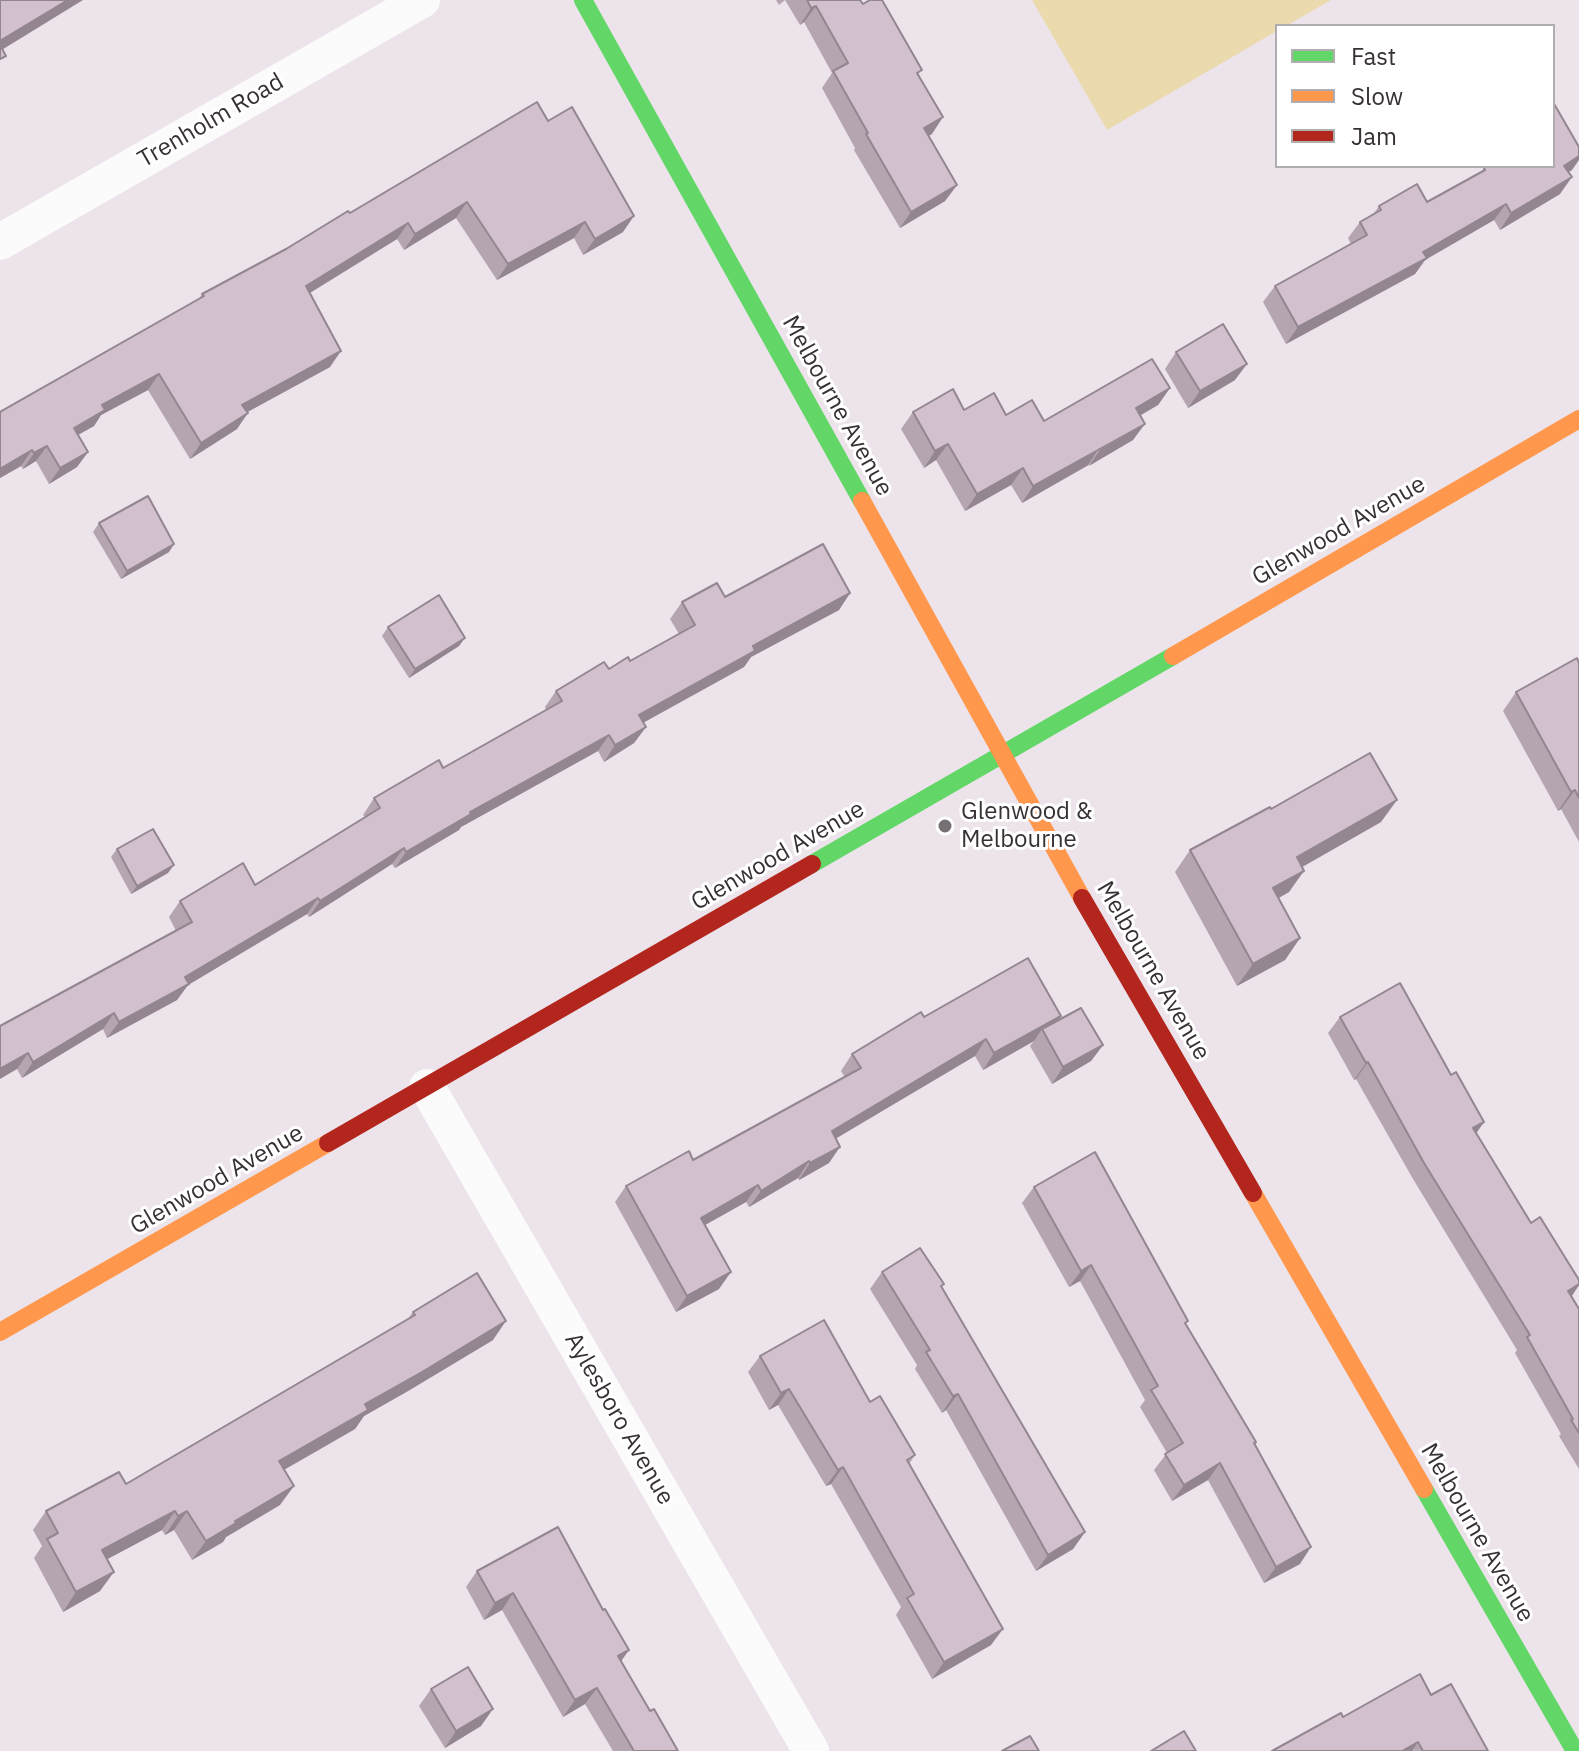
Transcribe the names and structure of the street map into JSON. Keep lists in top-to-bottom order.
{
  "streets": {
    "street": [
      "Trenholm Road",
      "Melbourne Avenue",
      "Glenwood Avenue",
      "Aylesboro Avenue"
    ]
  },
  "crossings": [
    ["Melbourne Avenue", "Glenwood Avenue"],
    ["Glenwood Avenue", "Aylesboro Avenue"]
  ],
  "places": ["Glenwood & Melbourne"],
  "legend": ["Fast", "Slow", "Jam"]
}
